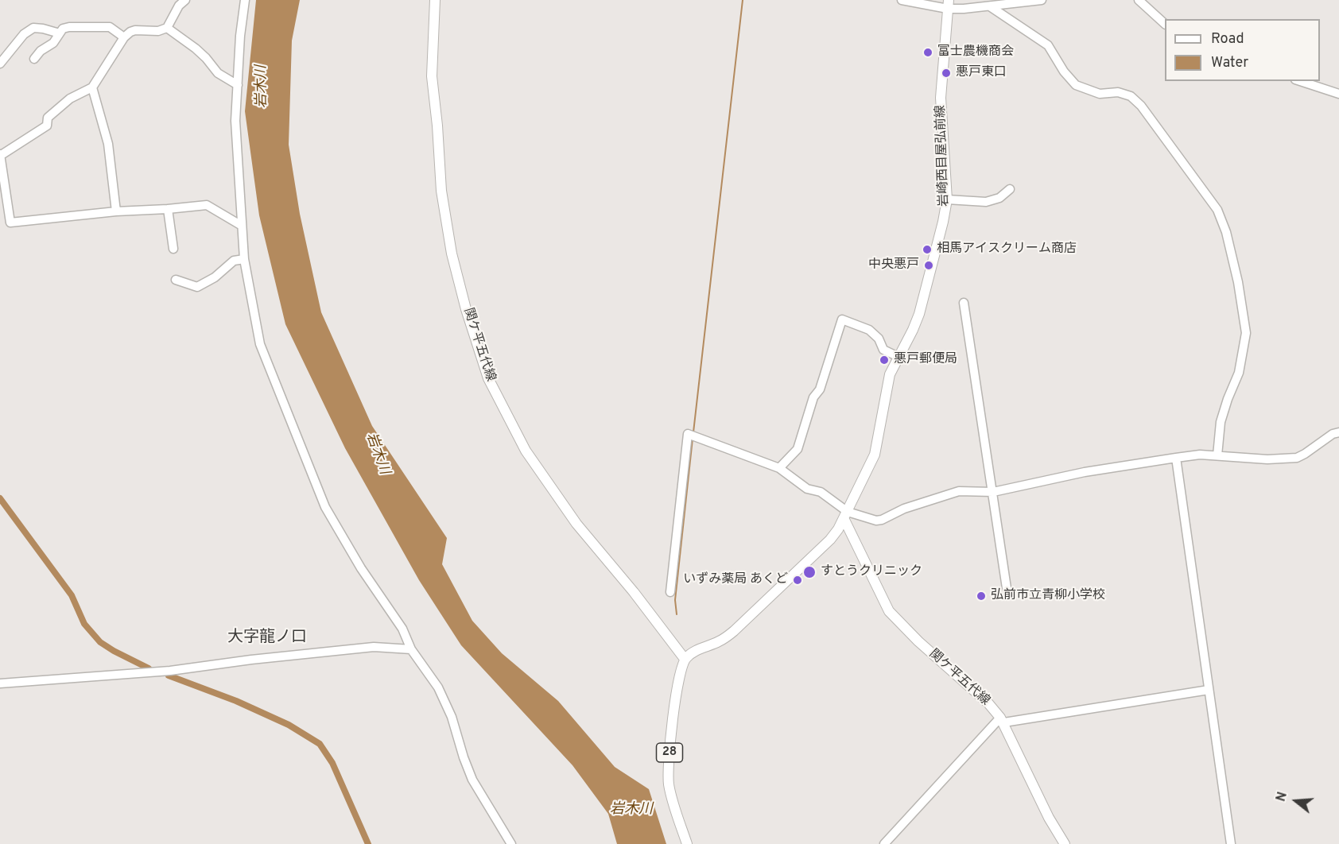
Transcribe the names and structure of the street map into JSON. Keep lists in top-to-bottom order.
{
  "streets": {
    "main road": ["岩崎西目屋弘前線", "関ケ平五代線", "28"]
  },
  "crossings": [
    ["岩崎西目屋弘前線", "関ケ平五代線"],
    ["岩崎西目屋弘前線", "28"],
    ["関ケ平五代線", "28"]
  ],
  "districts": ["大字龍ノ口"],
  "water": ["岩木川"],
  "places": [
    "富士農機商会",
    "悪戸東口",
    "相馬アイスクリーム商店",
    "中央悪戸",
    "悪戸郵便局",
    "すとうクリニック",
    "いずみ薬局 あくど",
    "弘前市立青柳小学校"
  ],
  "legend": ["Road", "Water"],
  "north": "left"
}
